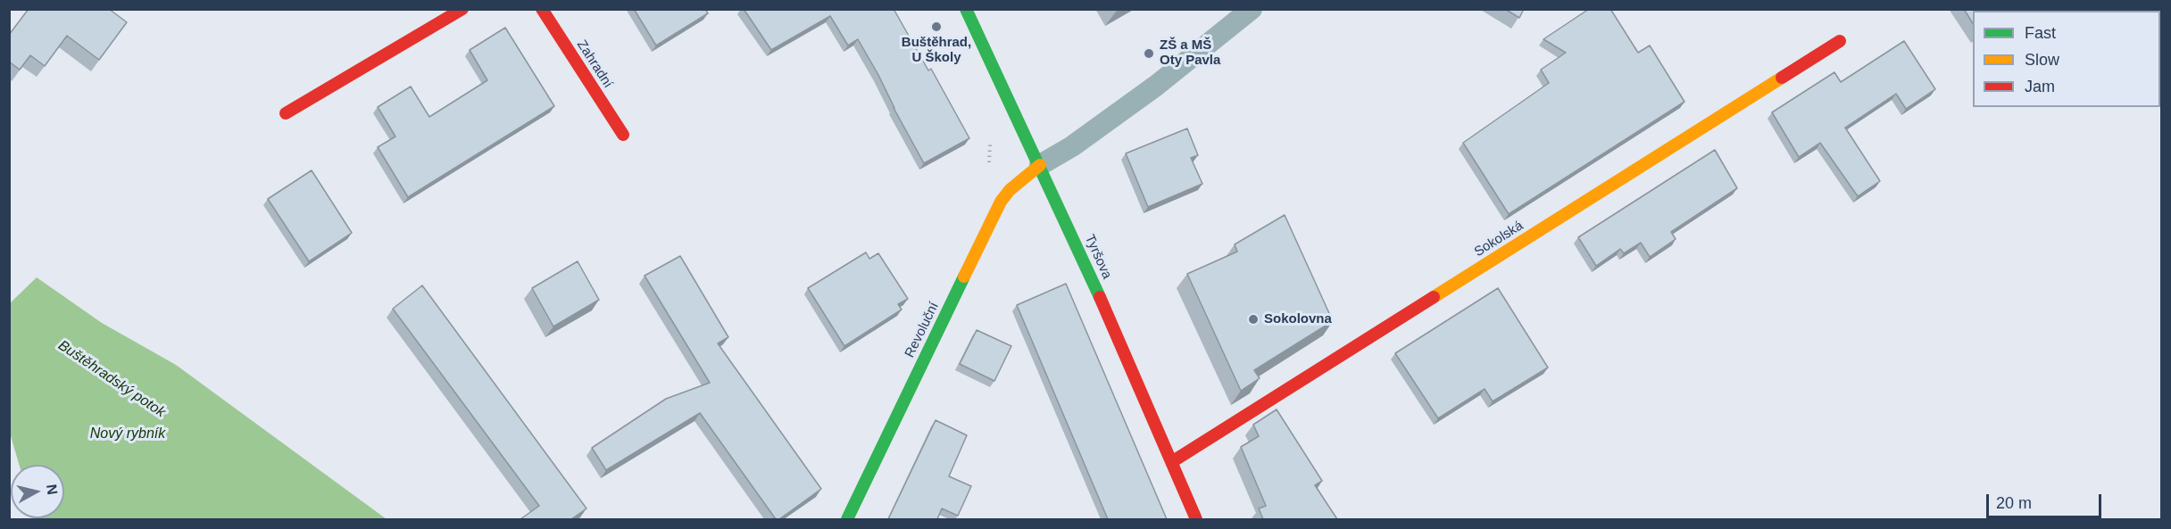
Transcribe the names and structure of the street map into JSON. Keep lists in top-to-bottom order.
{
  "streets": {
    "street": [
      "Zahradní",
      "Sokolská",
      "Tyršova",
      "Revoluční"
    ]
  },
  "crossings": [
    ["Sokolská", "Tyršova"],
    ["Tyršova", "Revoluční"]
  ],
  "water": ["Buštěhradský potok", "Nový rybník"],
  "places": ["Buštěhrad, U Školy", "ZŠ a MŠ Oty Pavla", "Sokolovna"],
  "legend": ["Fast", "Slow", "Jam"],
  "scale_bar": "20 m",
  "north": "right"
}
